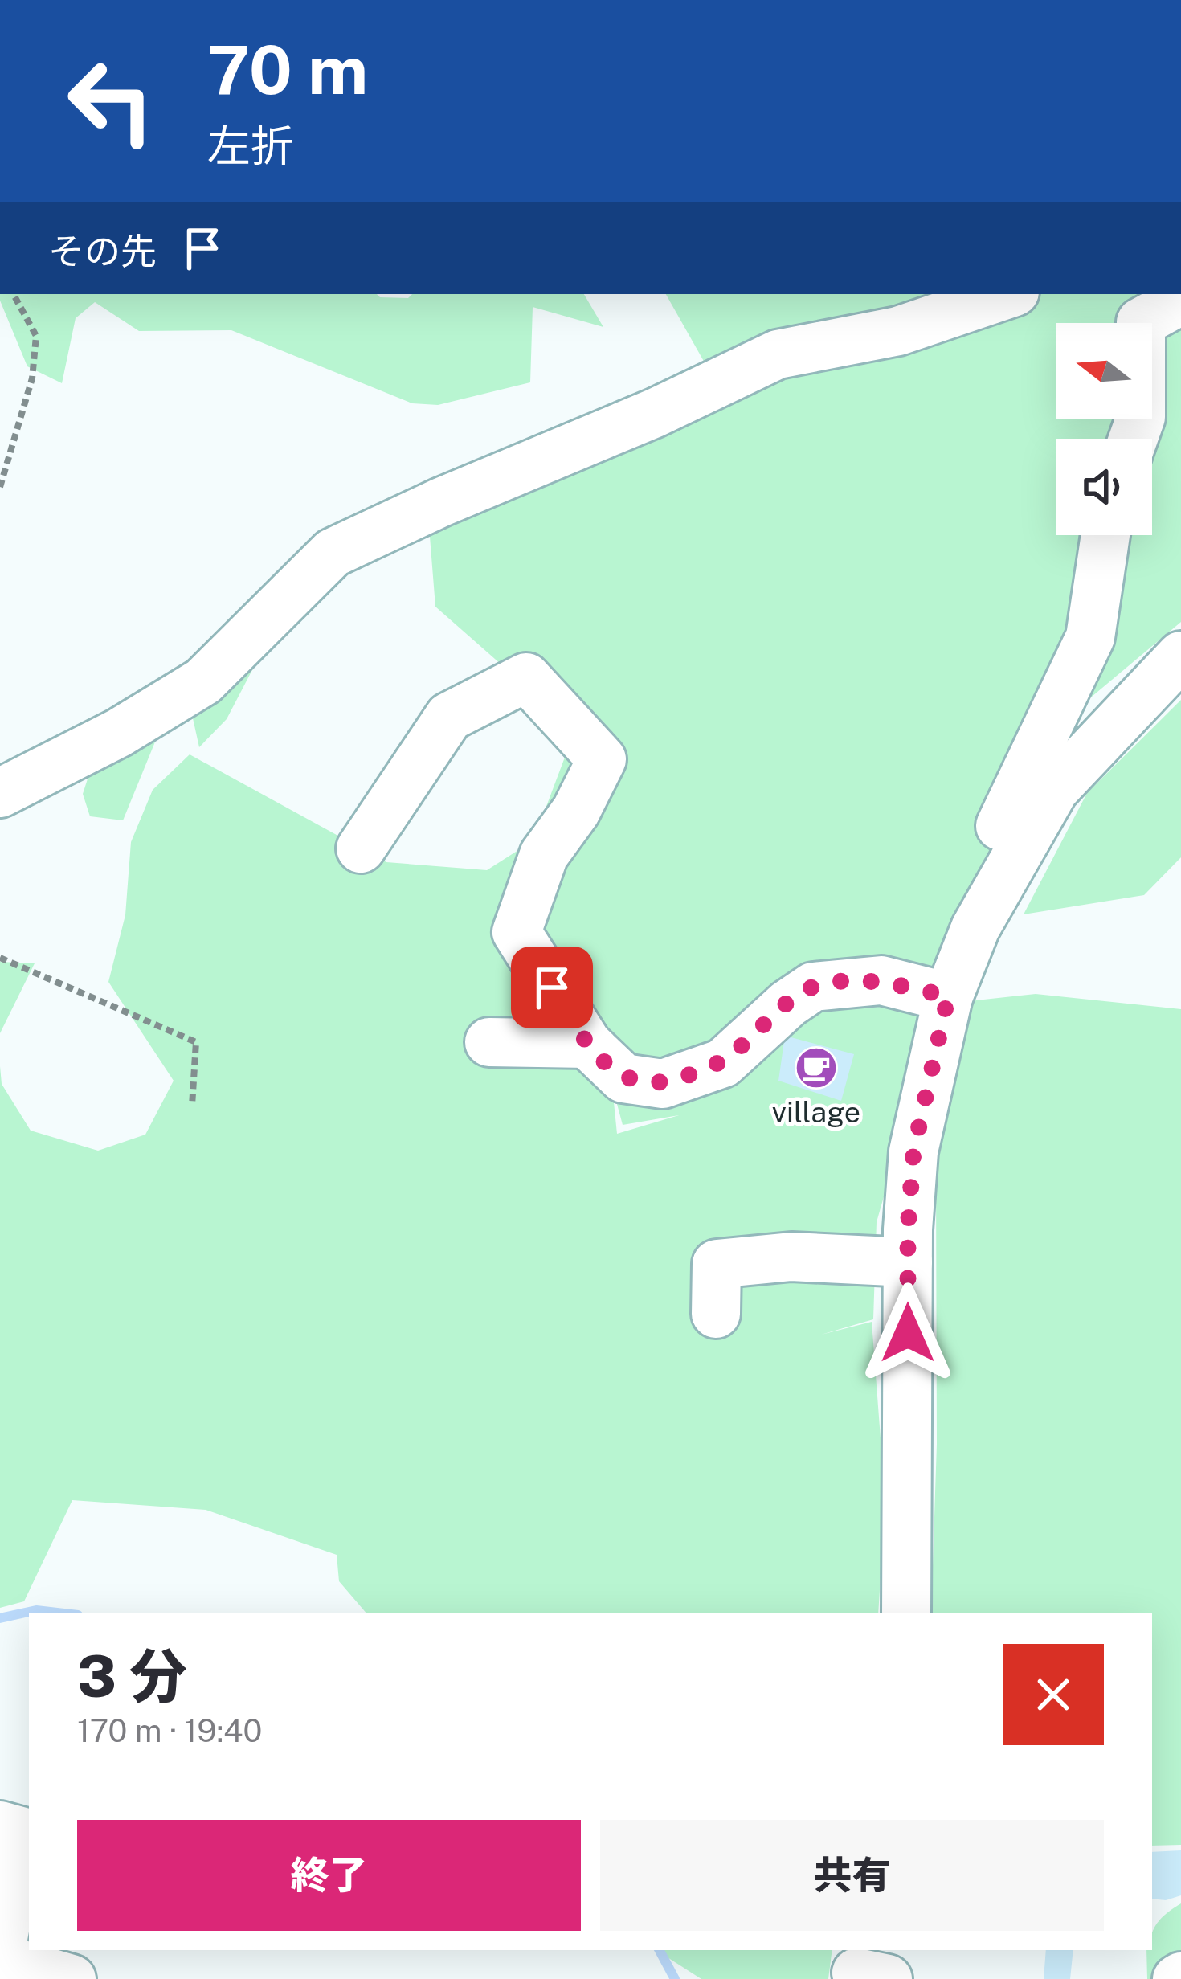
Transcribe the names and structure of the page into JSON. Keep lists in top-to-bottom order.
{
  "places": {
    "cafe": ["village"]
  },
  "north": "left",
  "page": {
    "turn": ["70 m", "左折"],
    "then": "その先",
    "heading": ["3 分", "170 m · 19:40"],
    "buttons": ["終了", "共有"]
  }
}
